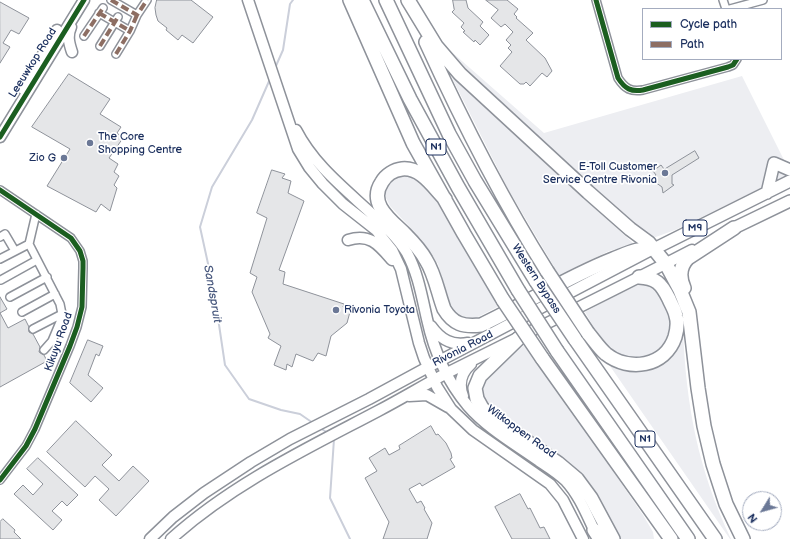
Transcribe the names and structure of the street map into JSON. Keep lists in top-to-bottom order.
{
  "streets": {
    "highway": ["N1", "Western Bypass"],
    "main road": [
      "Leeuwkop Road",
      "M9",
      "Rivonia Road",
      "Witkoppen Road"
    ],
    "street": ["Kikuyu Road"]
  },
  "crossings": [
    ["Rivonia Road", "Witkoppen Road"]
  ],
  "water": ["Sandspruit"],
  "places": [
    "The Core Shopping Centre",
    "Zio G",
    "E-Toll Customer Service Centre Rivonia",
    "Rivonia Toyota"
  ],
  "legend": ["Cycle path", "Path"],
  "north": "bottom left"
}
